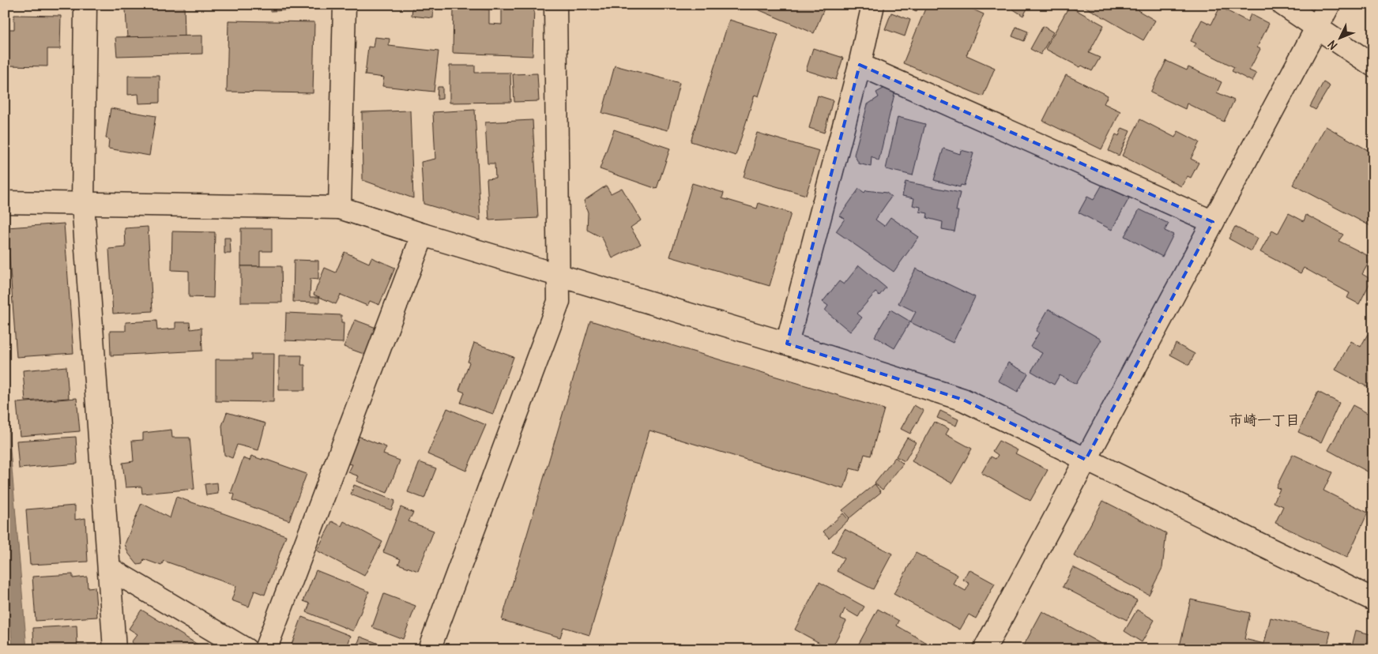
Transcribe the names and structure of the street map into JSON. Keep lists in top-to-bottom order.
{
  "districts": ["市崎一丁目"],
  "north": "bottom left"
}
